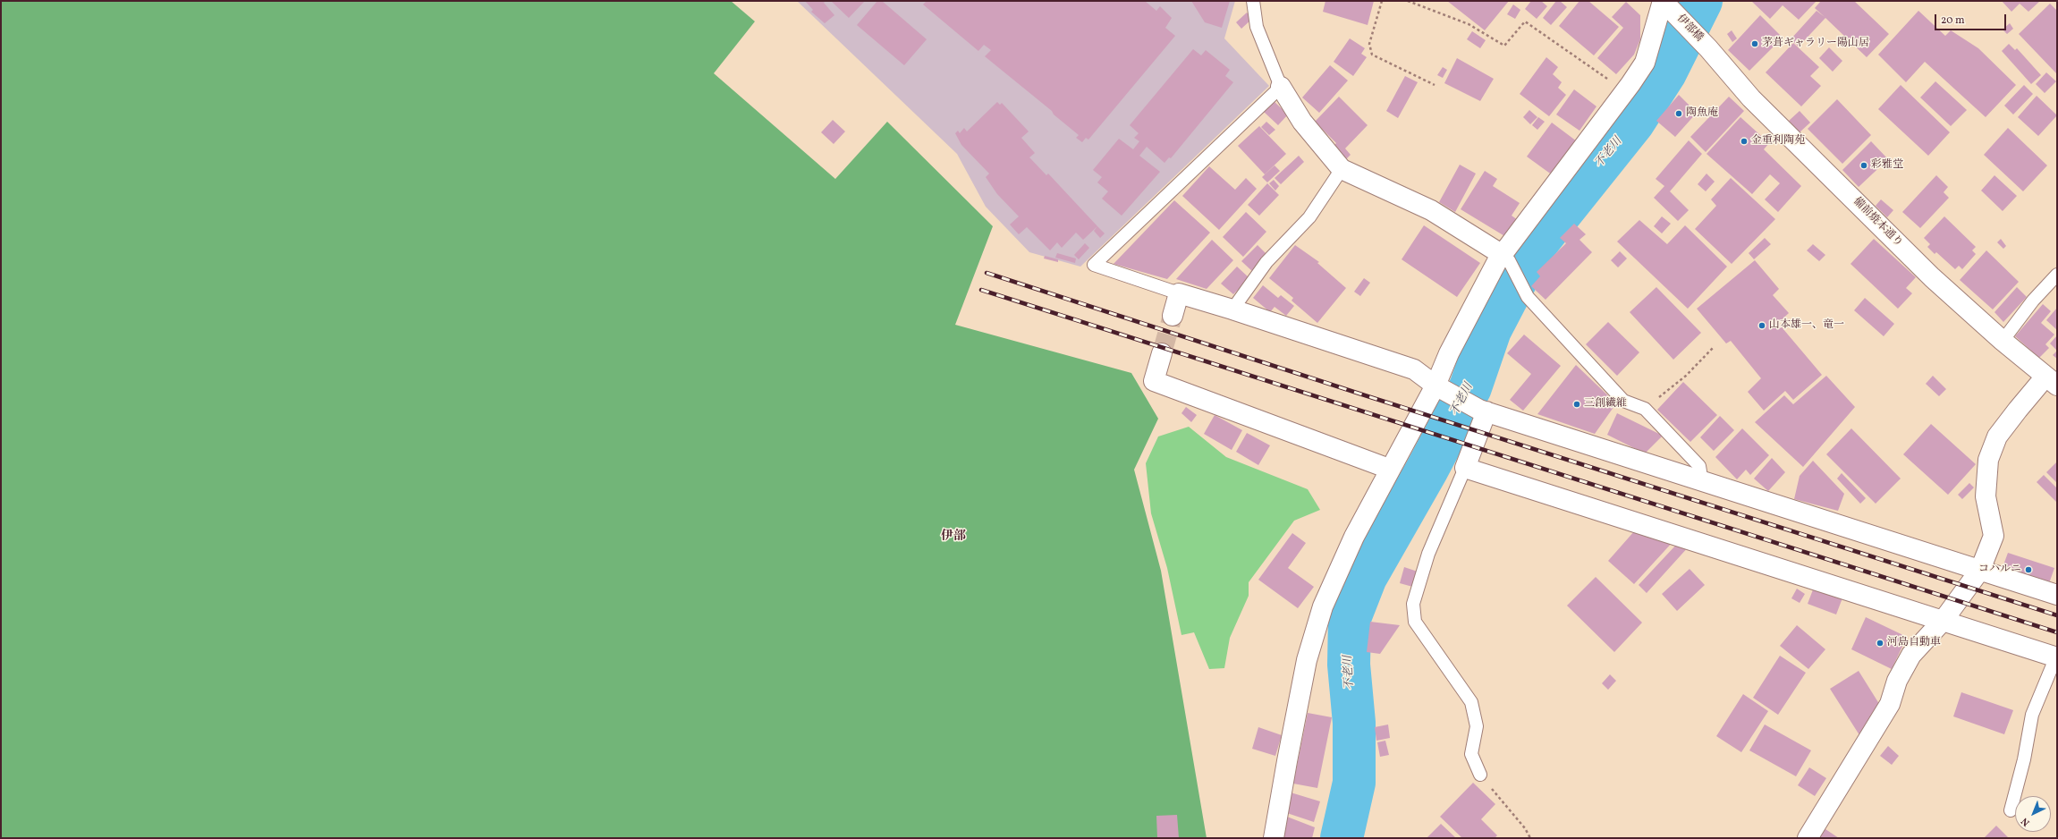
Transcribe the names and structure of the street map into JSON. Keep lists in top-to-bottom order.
{
  "streets": {
    "street": ["伊部橋", "備前焼本通り"]
  },
  "crossings": [
    ["伊部橋", "備前焼本通り"]
  ],
  "districts": ["伊部"],
  "water": ["不老川"],
  "places": [
    "茅葺ギャラリー陽山居",
    "陶魚庵",
    "金重利陶苑",
    "彩雅堂",
    "山本雄一、竜一",
    "三創繊維",
    "コハルニ",
    "河島自動車"
  ],
  "scale_bar": "20 m",
  "north": "bottom left"
}
